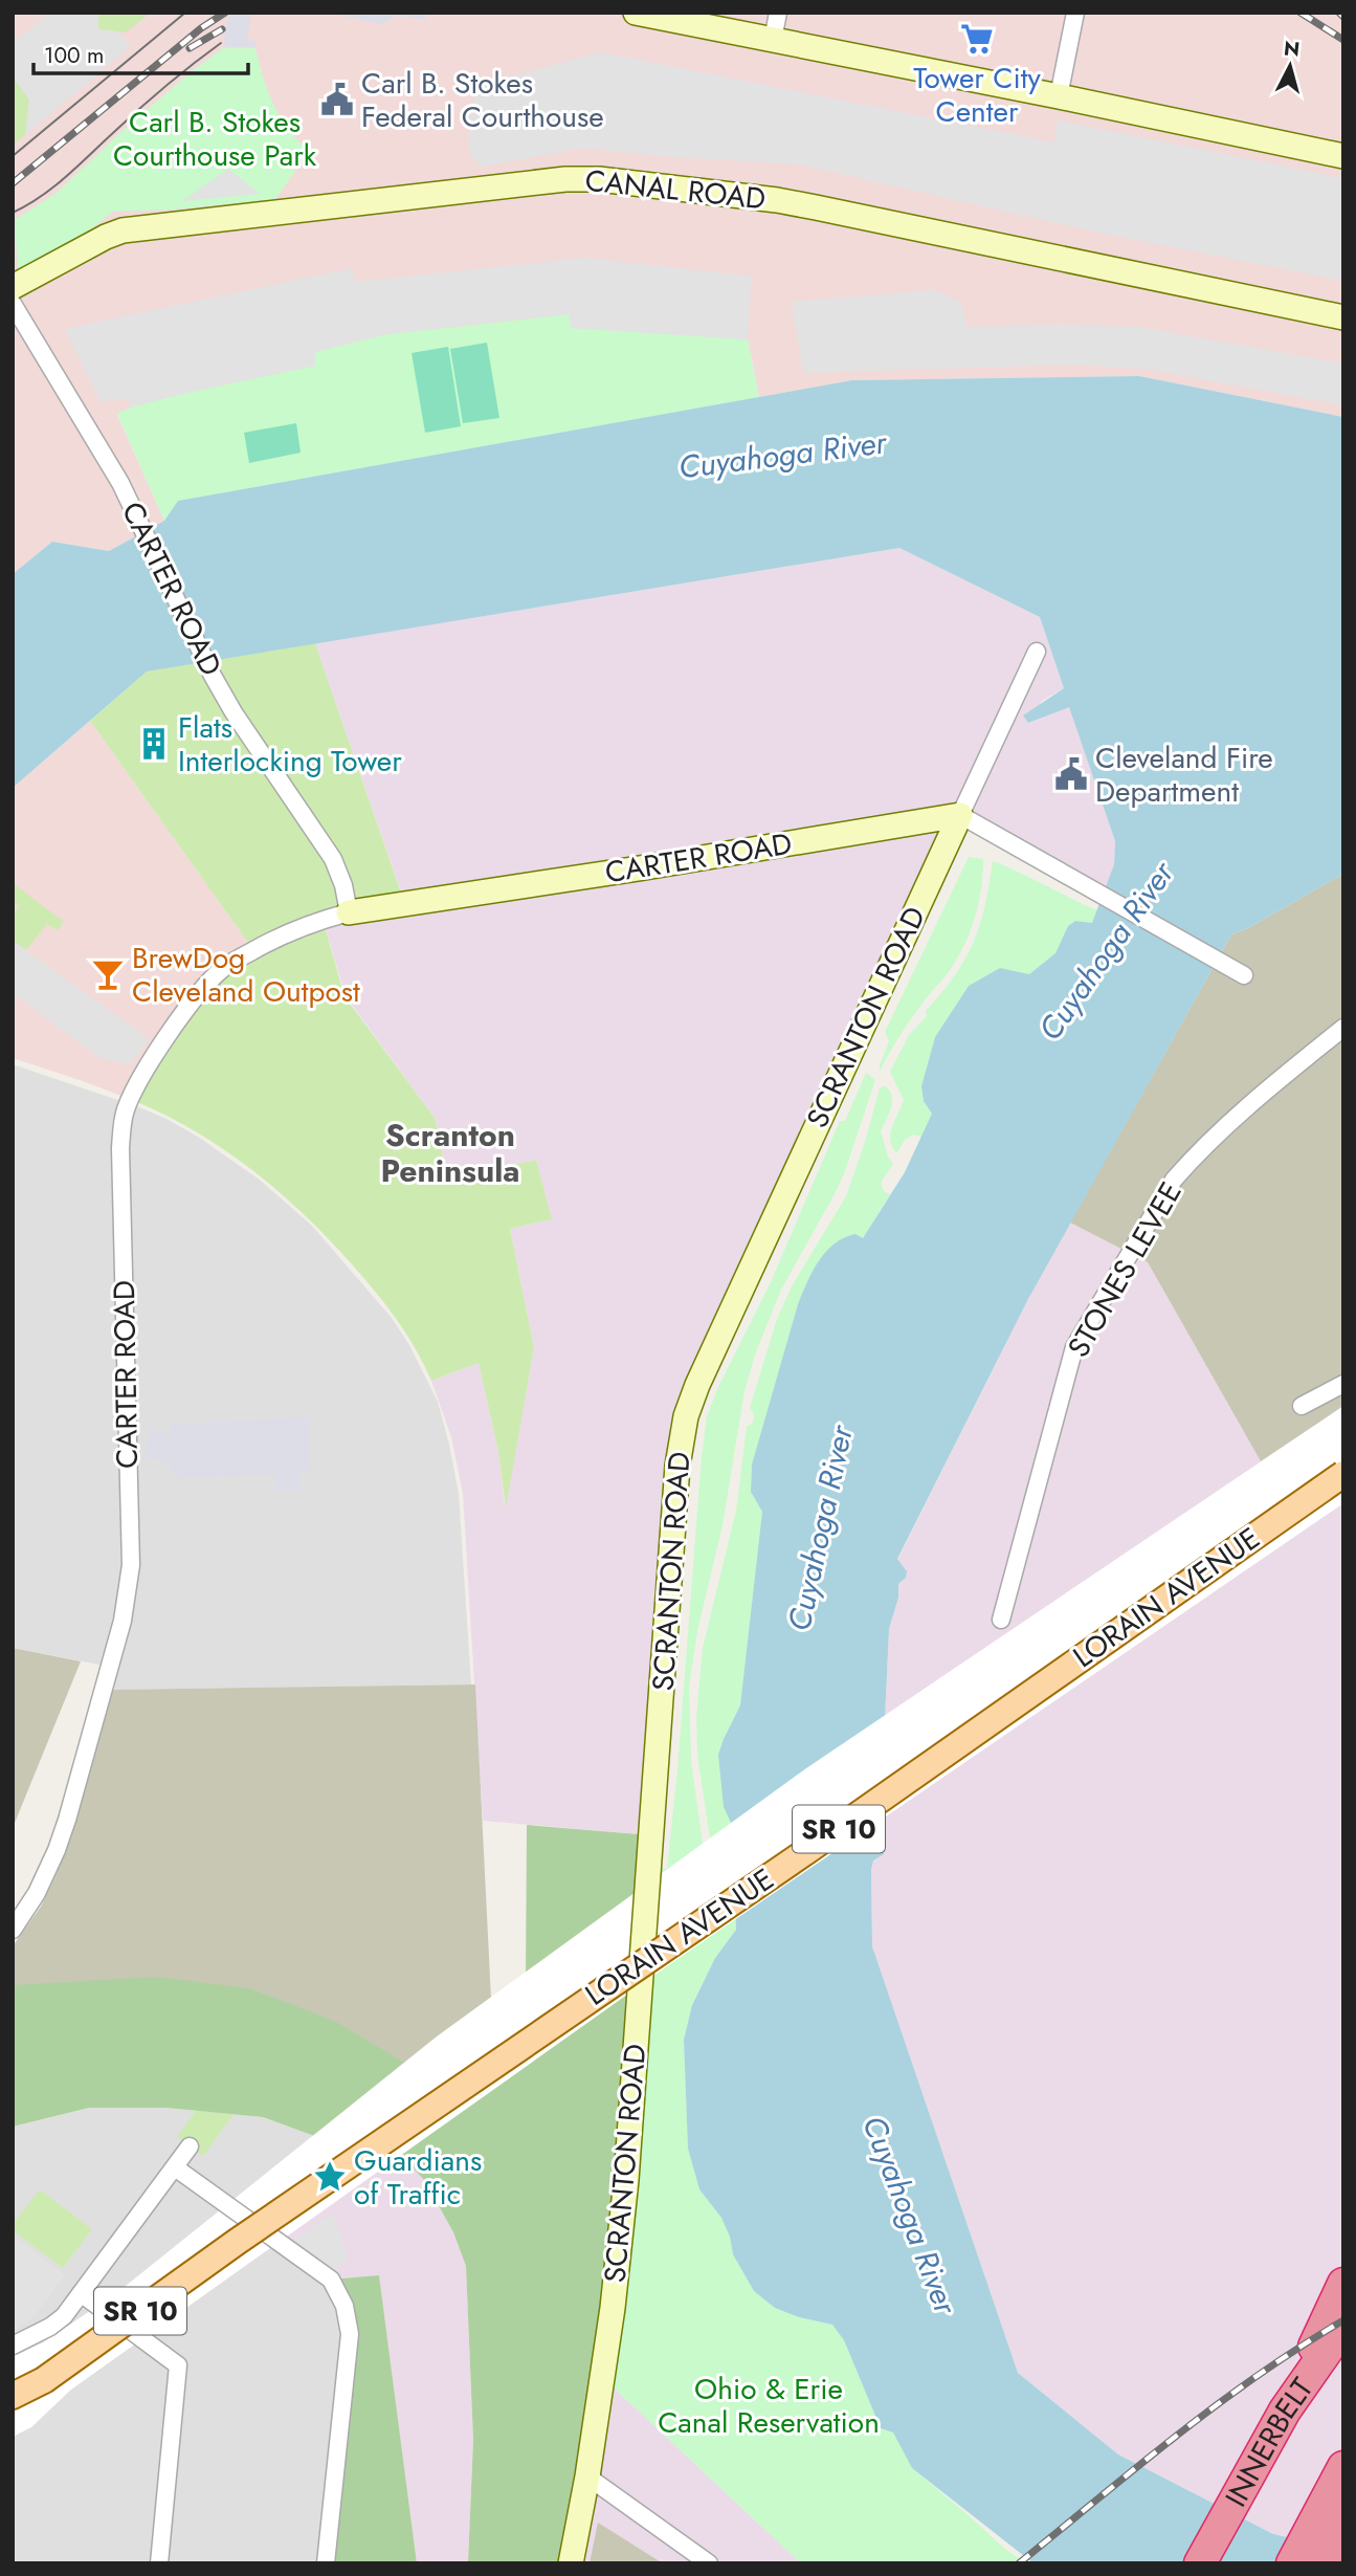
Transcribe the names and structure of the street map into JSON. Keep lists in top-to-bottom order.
{
  "streets": {
    "highway": ["INNERBELT"],
    "main road": ["LORAIN AVENUE", "SR 10"],
    "street": [
      "CANAL ROAD",
      "CARTER ROAD",
      "SCRANTON ROAD",
      "STONES LEVEE"
    ]
  },
  "crossings": [
    ["CARTER ROAD", "SCRANTON ROAD"]
  ],
  "districts": ["Scranton Peninsula"],
  "water": ["Cuyahoga River"],
  "parks": ["Carl B. Stokes Courthouse Park", "Ohio & Erie Canal Reservation"],
  "places": {
    "supermarket": ["Tower City Center"],
    "public building": ["Carl B. Stokes Federal Courthouse", "Cleveland Fire Department"],
    "building": ["Flats Interlocking Tower"],
    "bar": ["BrewDog Cleveland Outpost"],
    "place": ["Guardians of Traffic"]
  },
  "scale_bar": "100 m",
  "north": "top"
}
